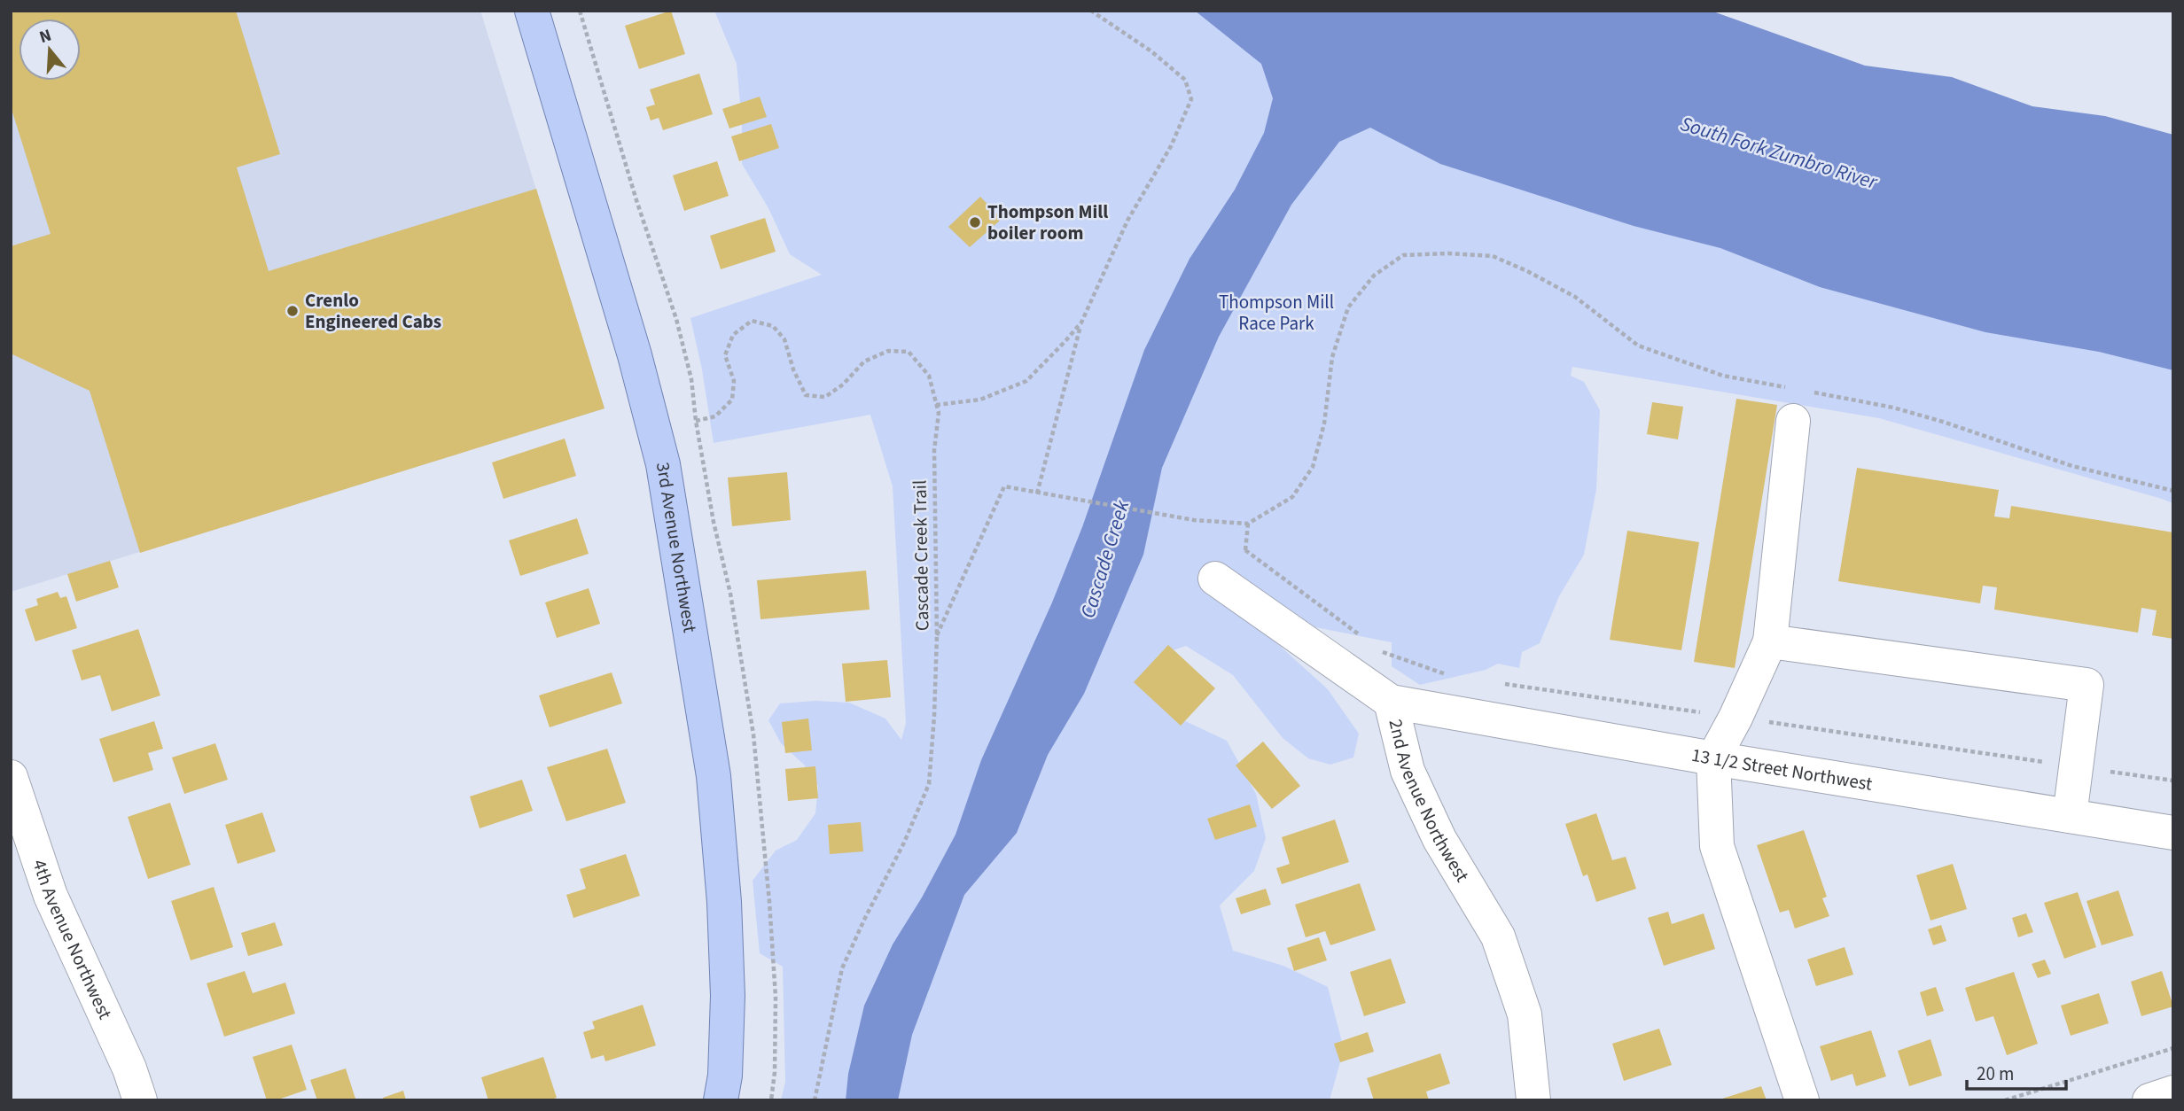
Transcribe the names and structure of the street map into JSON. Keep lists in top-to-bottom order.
{
  "streets": {
    "main road": ["3rd Avenue Northwest"],
    "street": ["13 1/2 Street Northwest", "2nd Avenue Northwest", "4th Avenue Northwest"],
    "path": ["Cascade Creek Trail"]
  },
  "crossings": [
    ["13 1/2 Street Northwest", "2nd Avenue Northwest"]
  ],
  "water": ["South Fork Zumbro River", "Cascade Creek"],
  "parks": ["Thompson Mill Race Park"],
  "places": ["Thompson Mill boiler room", "Crenlo Engineered Cabs"],
  "scale_bar": "20 m",
  "north": "top"
}
